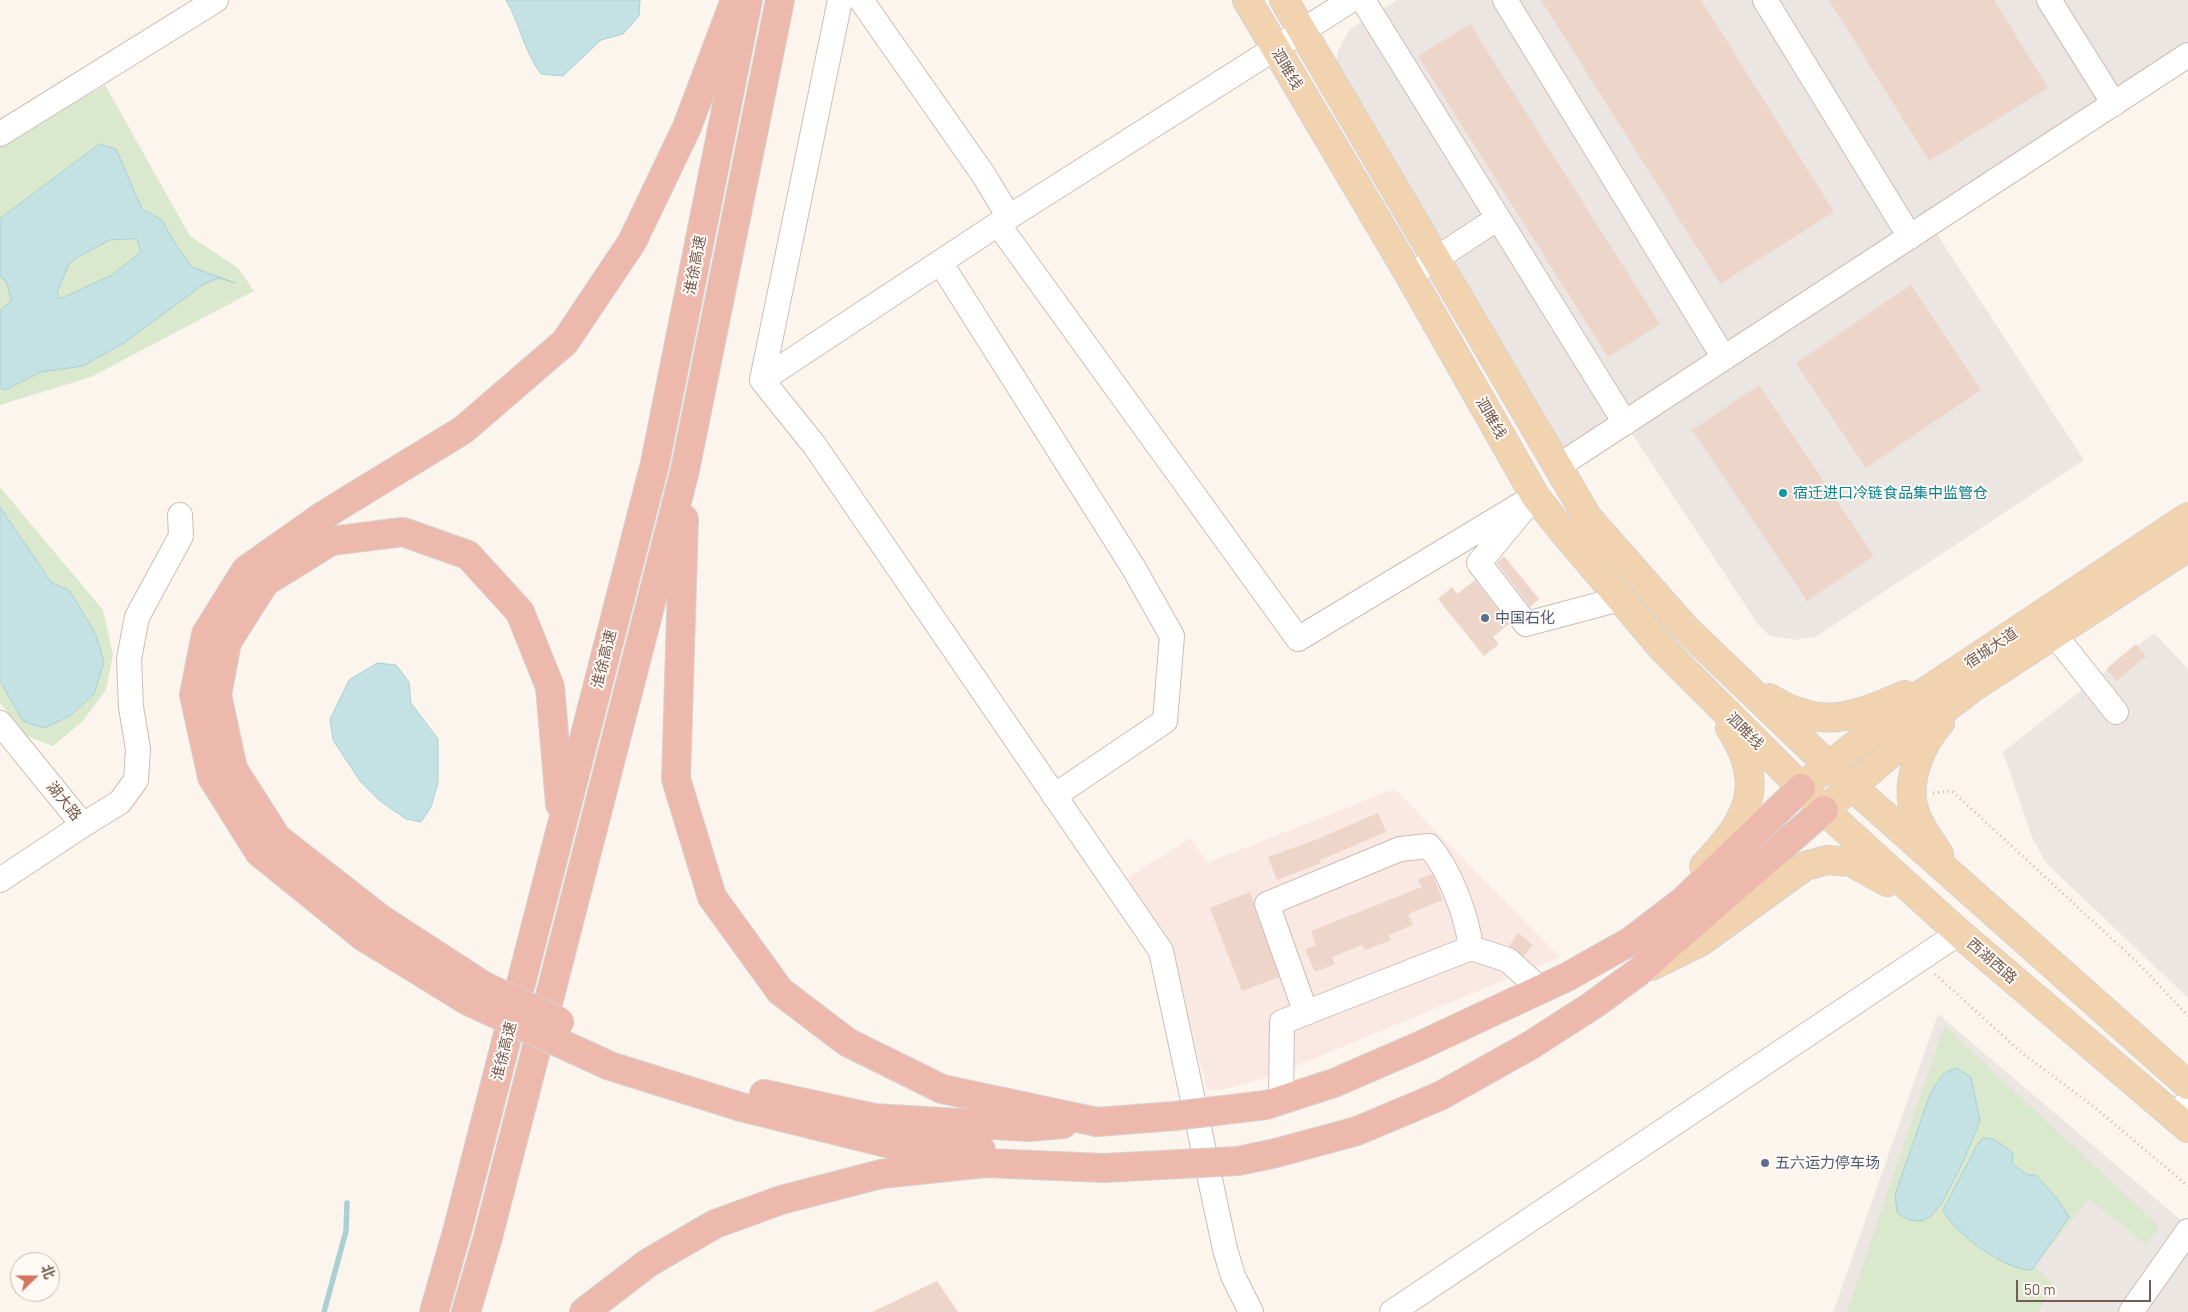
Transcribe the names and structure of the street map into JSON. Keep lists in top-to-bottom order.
{
  "streets": {
    "highway": ["淮徐高速"],
    "main road": ["泗睢线", "宿城大道", "西湖西路"],
    "street": ["湖大路"]
  },
  "crossings": [
    ["泗睢线", "宿城大道"],
    ["泗睢线", "西湖西路"],
    ["宿城大道", "西湖西路"]
  ],
  "places": ["宿迁进口冷链食品集中监管仓", "中国石化", "五六运力停车场"],
  "scale_bar": "50 m",
  "north": "right"
}
